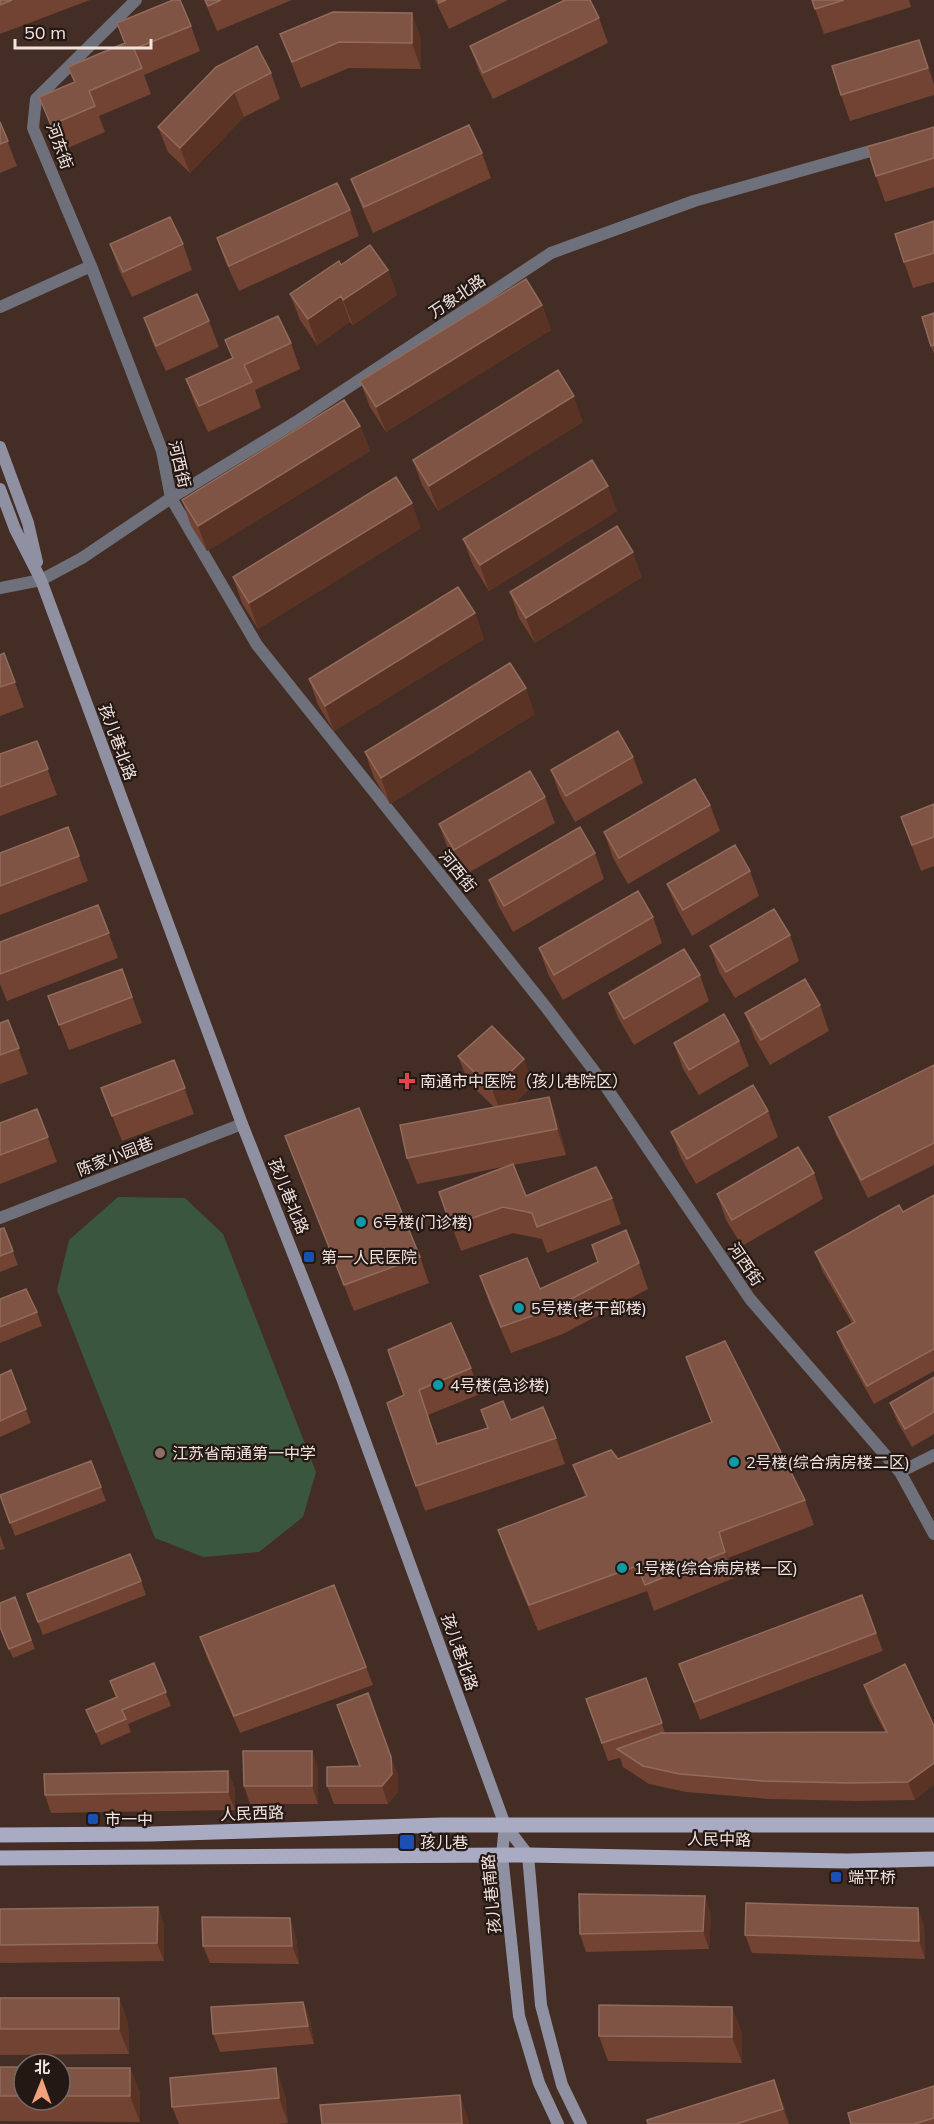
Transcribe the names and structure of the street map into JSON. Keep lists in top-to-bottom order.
{
  "streets": {
    "main road": [
      "孩儿巷北路",
      "人民西路",
      "人民中路",
      "孩儿巷南路"
    ],
    "street": [
      "河东街",
      "万象北路",
      "河西街",
      "陈家小园巷"
    ]
  },
  "crossings": [
    ["河东街", "河西街"],
    ["万象北路", "河西街"],
    ["万象北路", "孩儿巷北路"],
    ["孩儿巷北路", "陈家小园巷"],
    ["孩儿巷北路", "人民西路"],
    ["孩儿巷北路", "人民中路"],
    ["孩儿巷北路", "孩儿巷南路"],
    ["人民西路", "人民中路"],
    ["人民西路", "孩儿巷南路"],
    ["人民中路", "孩儿巷南路"]
  ],
  "places": {
    "health": ["南通市中医院（孩儿巷院区）"],
    "other": [
      "6号楼(门诊楼)",
      "5号楼(老干部楼)",
      "4号楼(急诊楼)",
      "江苏省南通第一中学",
      "2号楼(综合病房楼二区)",
      "1号楼(综合病房楼一区)"
    ],
    "transit": [
      "第一人民医院",
      "市一中",
      "孩儿巷",
      "端平桥"
    ]
  },
  "scale_bar": "50 m",
  "north": "top"
}
